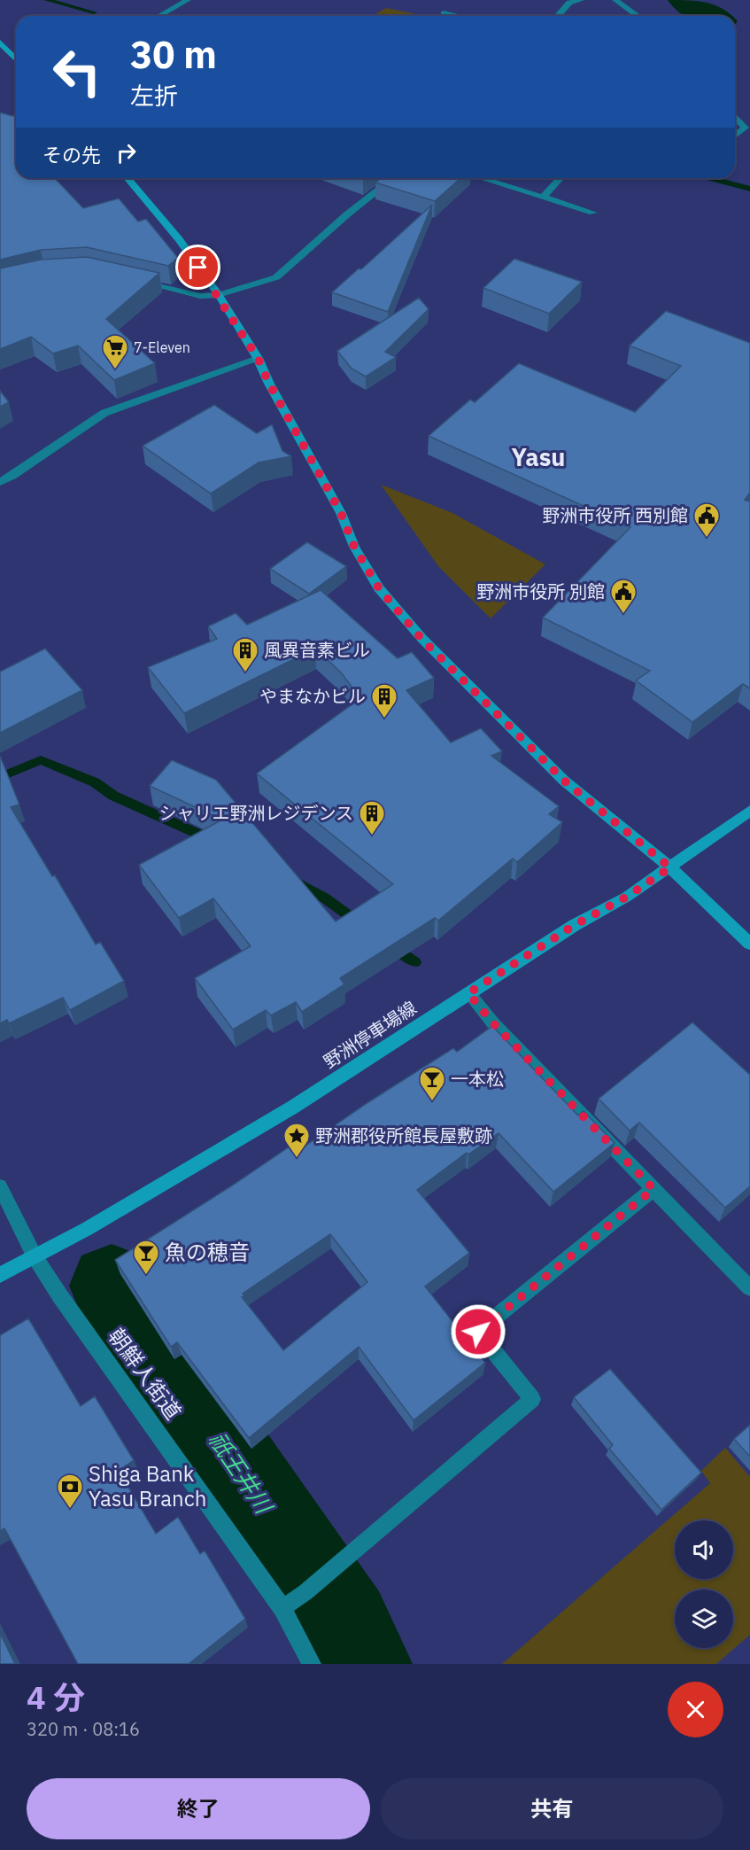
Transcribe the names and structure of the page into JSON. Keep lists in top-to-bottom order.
{
  "streets": {
    "street": ["野洲停車場線", "朝鮮人街道"]
  },
  "crossings": [
    ["野洲停車場線", "朝鮮人街道"]
  ],
  "districts": ["Yasu"],
  "water": ["祇王井川"],
  "places": {
    "supermarket": ["7-Eleven"],
    "public building": ["野洲市役所 西別館", "野洲市役所 別館"],
    "building": ["風異音素ビル", "やまなかビル", "シャリエ野洲レジデンス"],
    "bar": ["一本松", "魚の穂音"],
    "place": ["野洲郡役所館長屋敷跡"],
    "bank": ["Shiga Bank Yasu Branch"]
  },
  "page": {
    "turn": ["30 m", "左折"],
    "then": "その先",
    "heading": ["4 分", "320 m · 08:16"],
    "buttons": ["終了", "共有"]
  }
}
